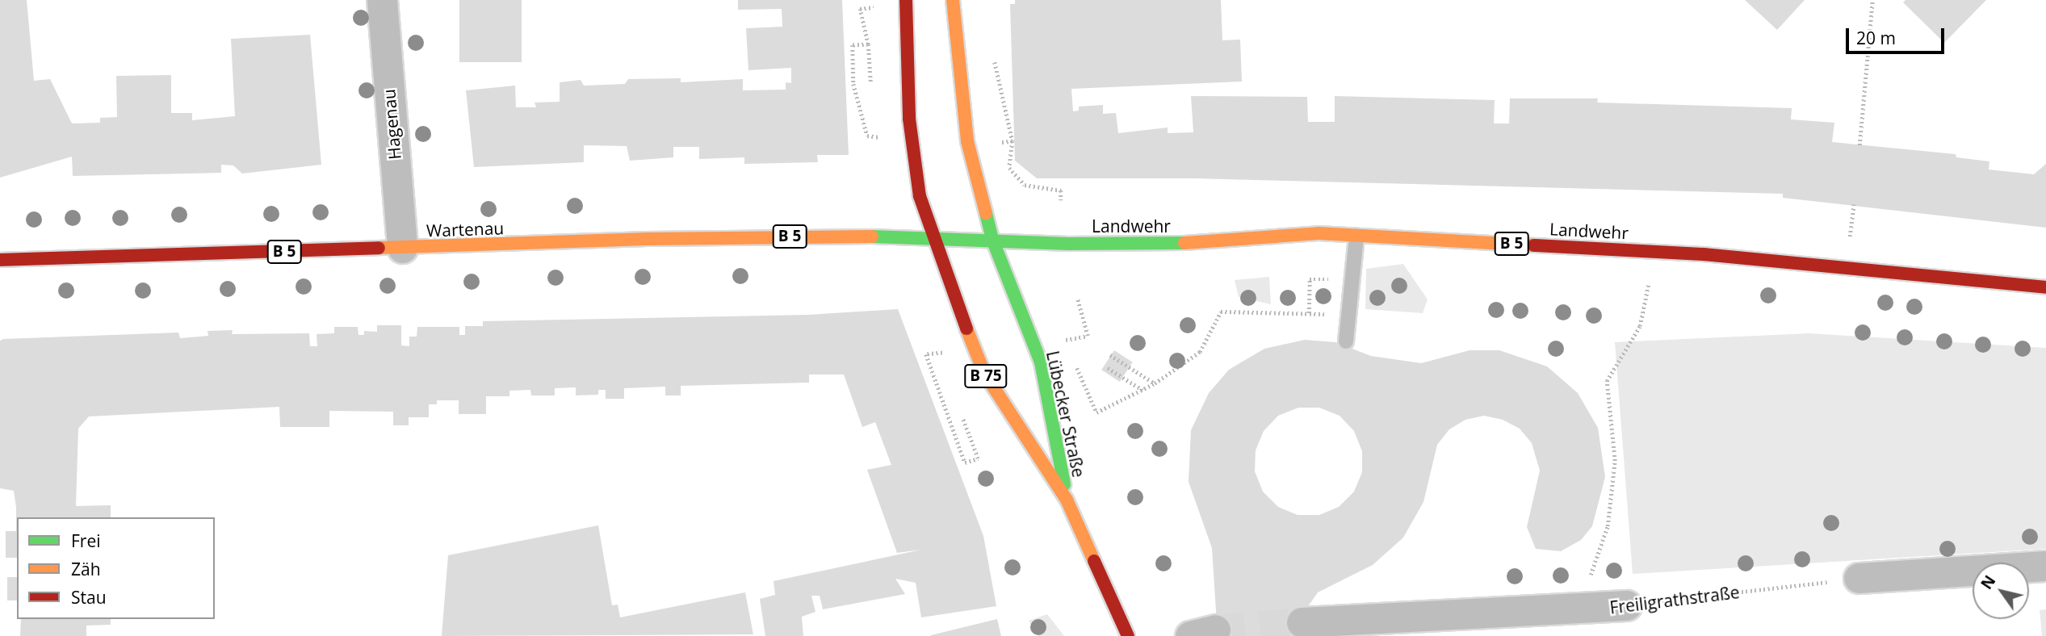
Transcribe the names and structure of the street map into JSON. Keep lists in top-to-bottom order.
{
  "streets": {
    "main road": [
      "Landwehr",
      "Wartenau",
      "B 5",
      "B 75",
      "Lübecker Straße"
    ],
    "street": ["Hagenau", "Freiligrathstraße"]
  },
  "crossings": [
    ["Hagenau", "Wartenau"],
    ["Landwehr", "B 5"],
    ["Landwehr", "Lübecker Straße"],
    ["Wartenau", "B 5"],
    ["Wartenau", "Lübecker Straße"],
    ["B 5", "Lübecker Straße"]
  ],
  "legend": ["Frei", "Zäh", "Stau"],
  "scale_bar": "20 m",
  "north": "top left"
}
